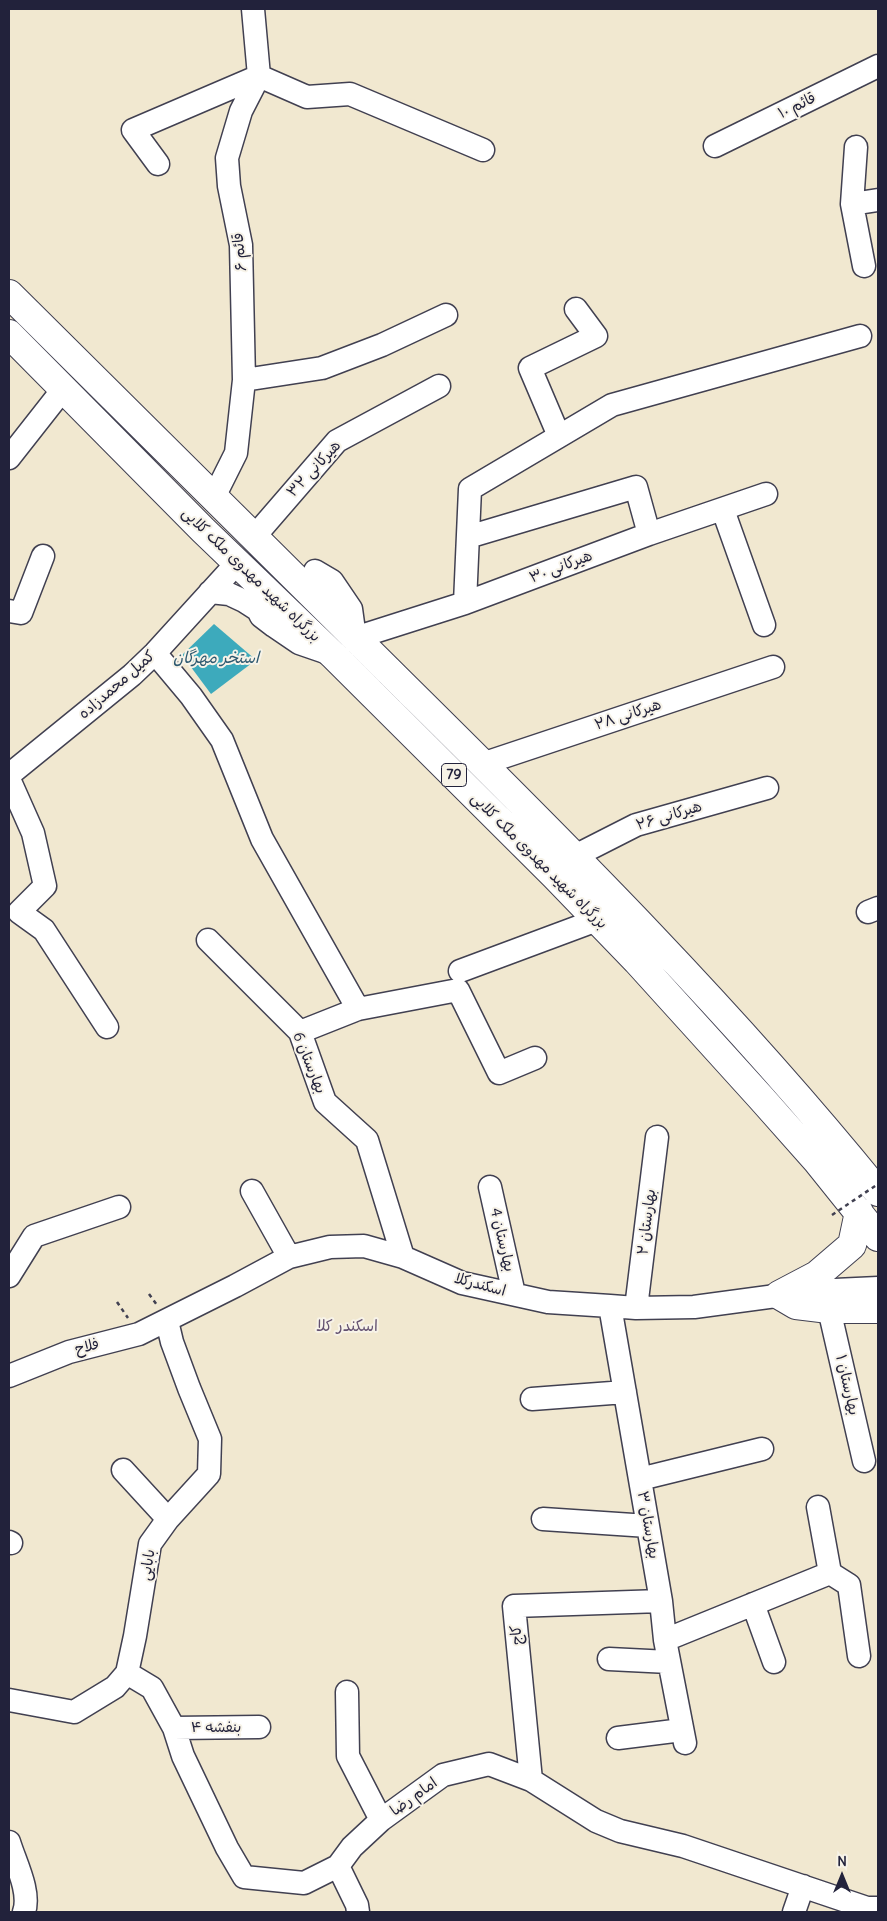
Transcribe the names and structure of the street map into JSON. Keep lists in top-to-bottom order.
{
  "streets": {
    "highway": ["بزرگراه شهید مهدوی ملک کلایی", "79"],
    "street": [
      "قائم ۱۰",
      "قائم ۶",
      "هیرکانی ۳۲",
      "هیرکانی ۳۰",
      "کمیل محمدزاده",
      "هیرکانی ۲۸",
      "هیرکانی ۲۶",
      "بهارستان 6",
      "بهارستان ۲",
      "بهارستان 4",
      "اسکندرکلا",
      "فلاح",
      "بهارستان ۱",
      "بهارستان ۳",
      "بابایی",
      "کاج",
      "بنفشه ۴",
      "امام رضا"
    ]
  },
  "crossings": [
    ["قائم ۶", "بزرگراه شهید مهدوی ملک کلایی"],
    ["هیرکانی ۳۲", "بزرگراه شهید مهدوی ملک کلایی"],
    ["هیرکانی ۳۰", "بزرگراه شهید مهدوی ملک کلایی"],
    ["بزرگراه شهید مهدوی ملک کلایی", "کمیل محمدزاده"],
    ["بزرگراه شهید مهدوی ملک کلایی", "هیرکانی ۲۸"],
    ["بزرگراه شهید مهدوی ملک کلایی", "هیرکانی ۲۶"],
    ["بهارستان 6", "اسکندرکلا"],
    ["بهارستان ۲", "اسکندرکلا"],
    ["بهارستان 4", "اسکندرکلا"],
    ["اسکندرکلا", "فلاح"],
    ["اسکندرکلا", "بهارستان ۳"],
    ["اسکندرکلا", "بابایی"],
    ["فلاح", "بابایی"],
    ["بهارستان ۳", "کاج"],
    ["بابایی", "امام رضا"],
    ["کاج", "امام رضا"],
    ["بنفشه ۴", "امام رضا"]
  ],
  "districts": ["اسکندر کلا"],
  "water": ["استخر مهرگان"],
  "north": "top"
}
